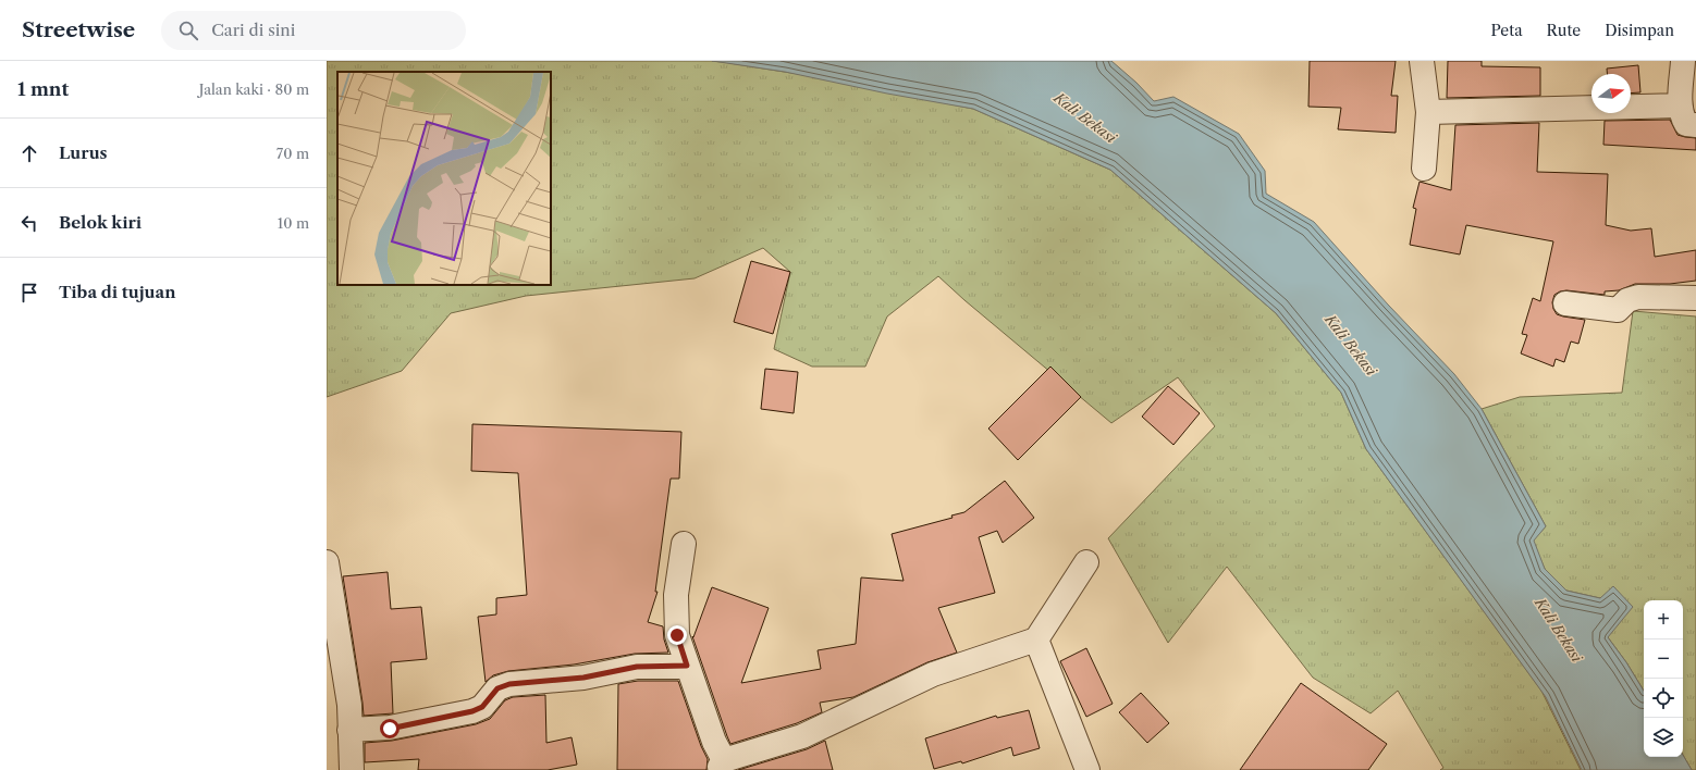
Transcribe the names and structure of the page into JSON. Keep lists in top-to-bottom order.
{
  "water": ["Kali Bekasi"],
  "north": "right",
  "page": {
    "header": "Streetwise",
    "search": "Cari di sini",
    "nav": ["Peta", "Rute", "Disimpan"],
    "heading": ["1 mnt", "Jalan kaki · 80 m"],
    "list": [
      ["Lurus", "70 m"],
      ["Belok kiri", "10 m"],
      "Tiba di tujuan"
    ],
    "map_buttons": ["+", "−"]
  }
}
